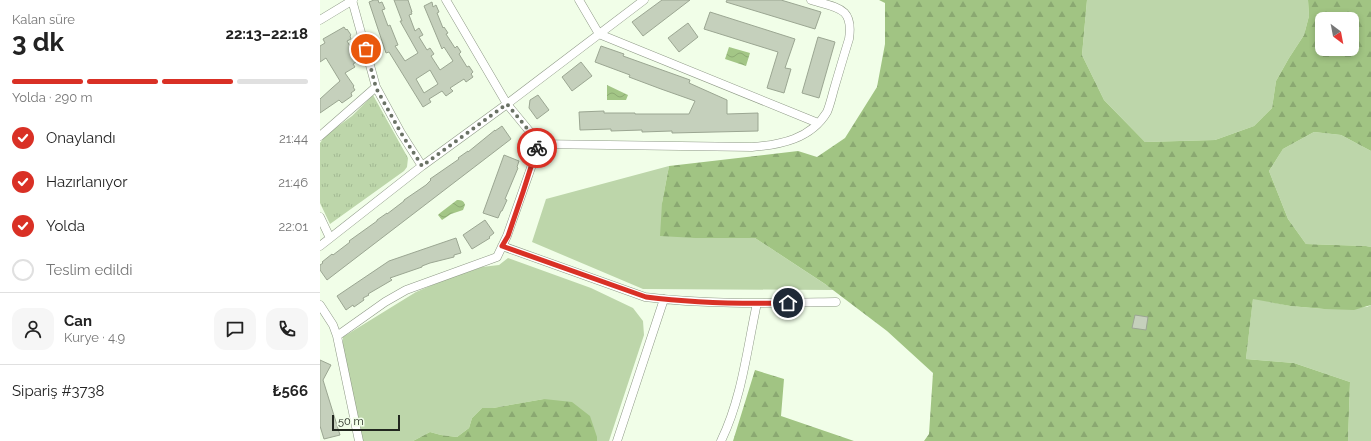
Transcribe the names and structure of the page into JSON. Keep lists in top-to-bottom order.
{
  "scale_bar": "50 m",
  "north": "bottom right",
  "page": {
    "heading": ["3 dk", "Kalan süre", "22:13–22:18"],
    "panel": [
      "Can",
      "Kurye · 4.9",
      "Sipariş #3738",
      "₺566"
    ],
    "bar": "Yolda · 290 m",
    "list": [
      ["Onaylandı", "21:44"],
      ["Hazırlanıyor", "21:46"],
      ["Yolda", "22:01"],
      "Teslim edildi"
    ],
    "scale": "50 m"
  }
}
